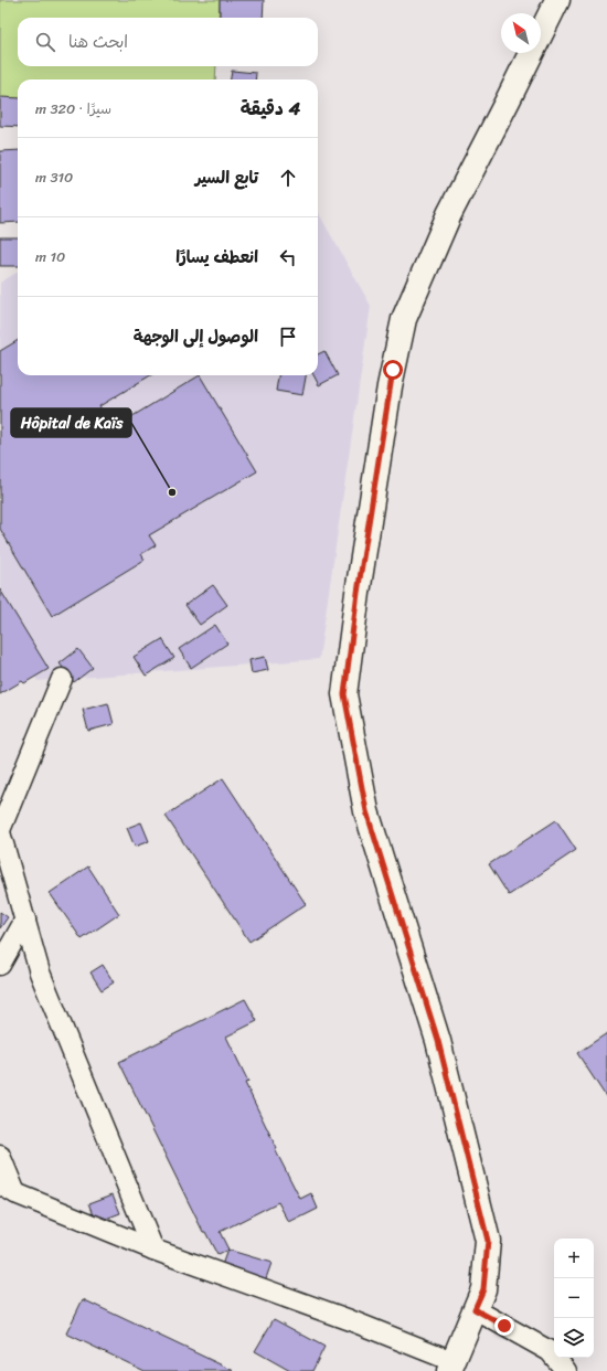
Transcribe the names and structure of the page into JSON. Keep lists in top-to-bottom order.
{
  "places": ["Hôpital de Kaïs"],
  "north": "top left",
  "page": {
    "search": "ابحث هنا",
    "heading": ["4 دقيقة", "سيرًا · 320 m"],
    "list": [
      ["تابع السير", "310 m"],
      ["انعطف يسارًا", "10 m"],
      "الوصول إلى الوجهة"
    ],
    "map_buttons": ["+", "−"]
  }
}
